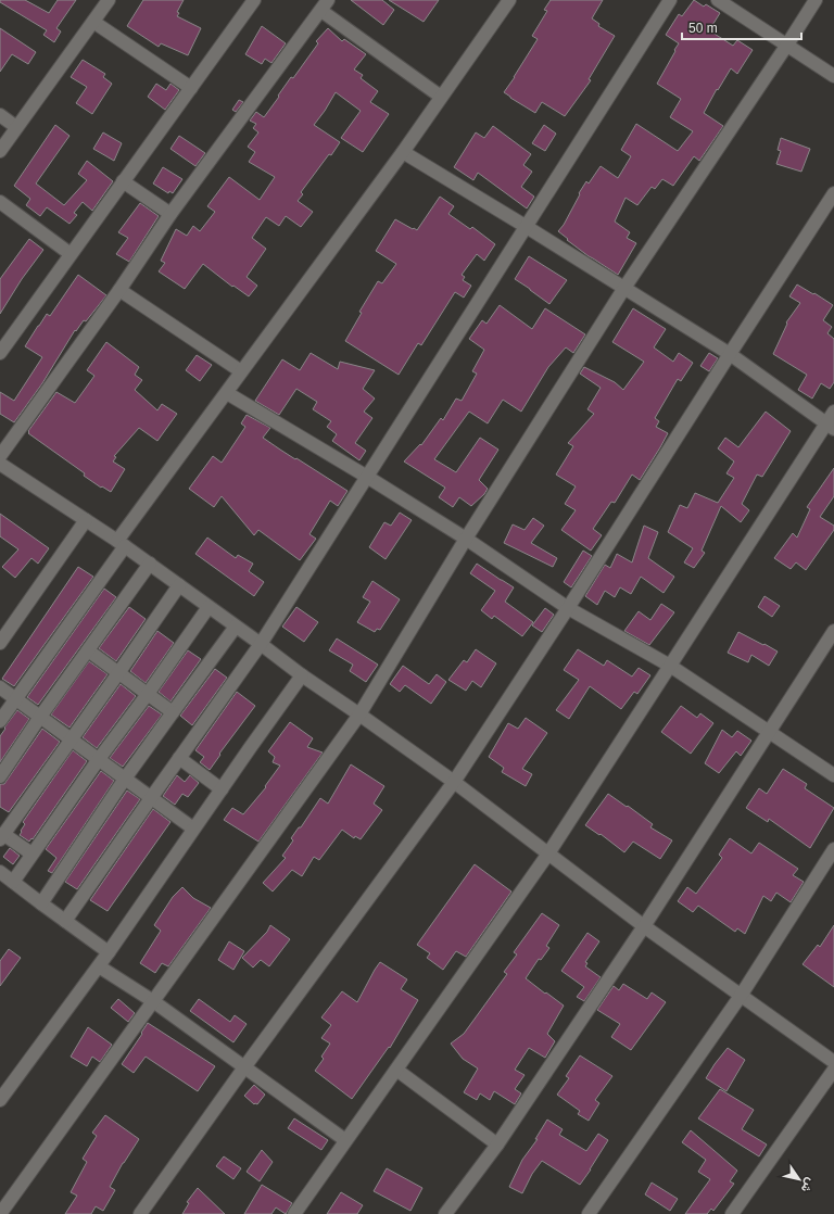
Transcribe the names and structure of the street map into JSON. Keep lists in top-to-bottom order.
{
  "scale_bar": "50 m",
  "north": "bottom right"
}
